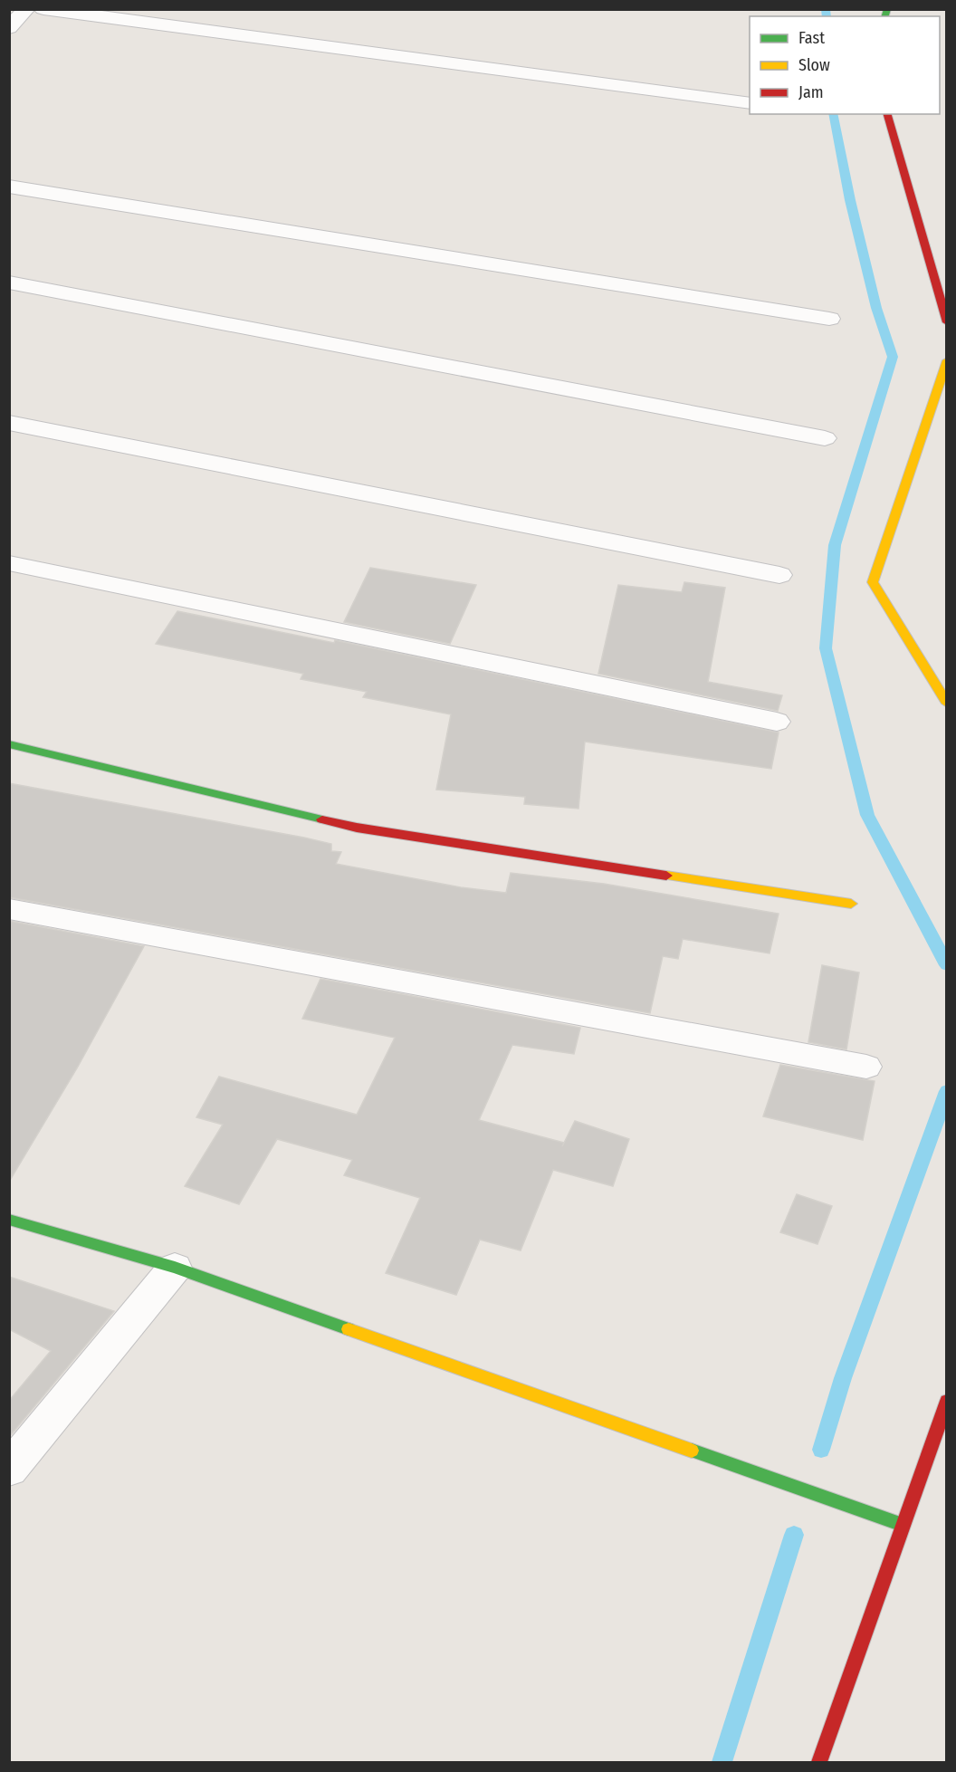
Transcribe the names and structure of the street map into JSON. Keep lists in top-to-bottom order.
{
  "legend": ["Fast", "Slow", "Jam"]
}
